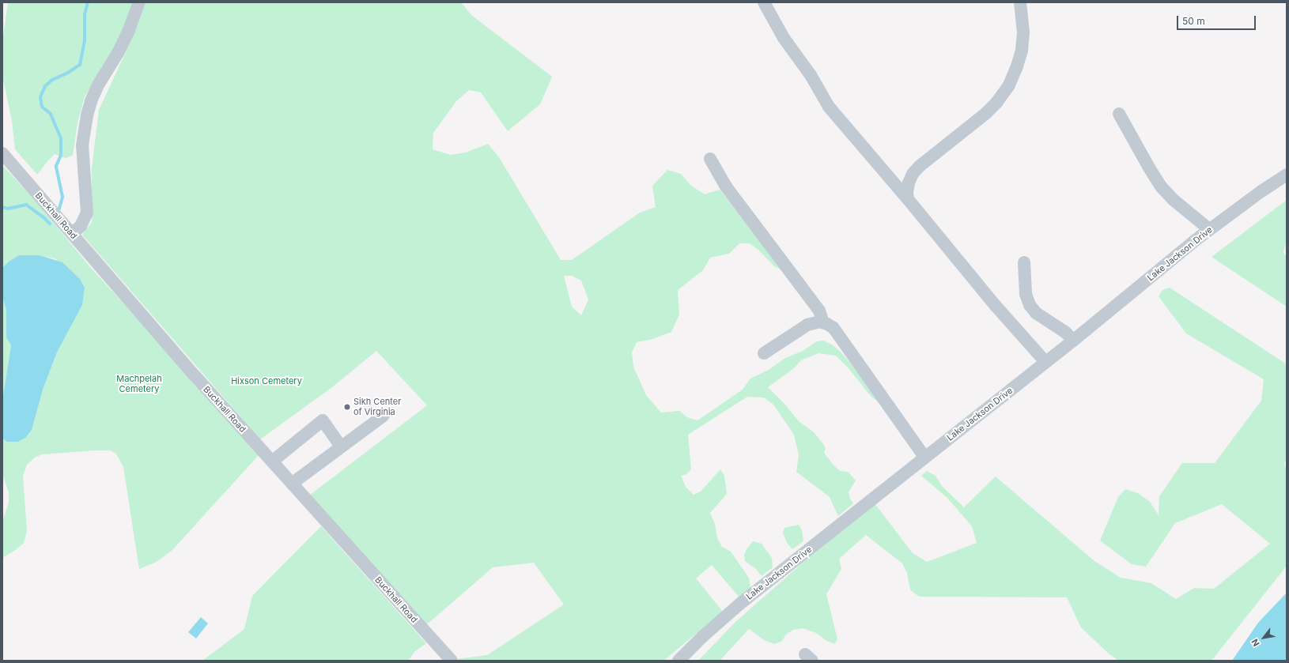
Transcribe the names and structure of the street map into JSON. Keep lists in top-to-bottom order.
{
  "streets": {
    "street": ["Buckhall Road", "Lake Jackson Drive"]
  },
  "parks": ["Machpelah Cemetery", "Hixson Cemetery"],
  "places": ["Sikh Center of Virginia"],
  "scale_bar": "50 m",
  "north": "bottom left"
}
